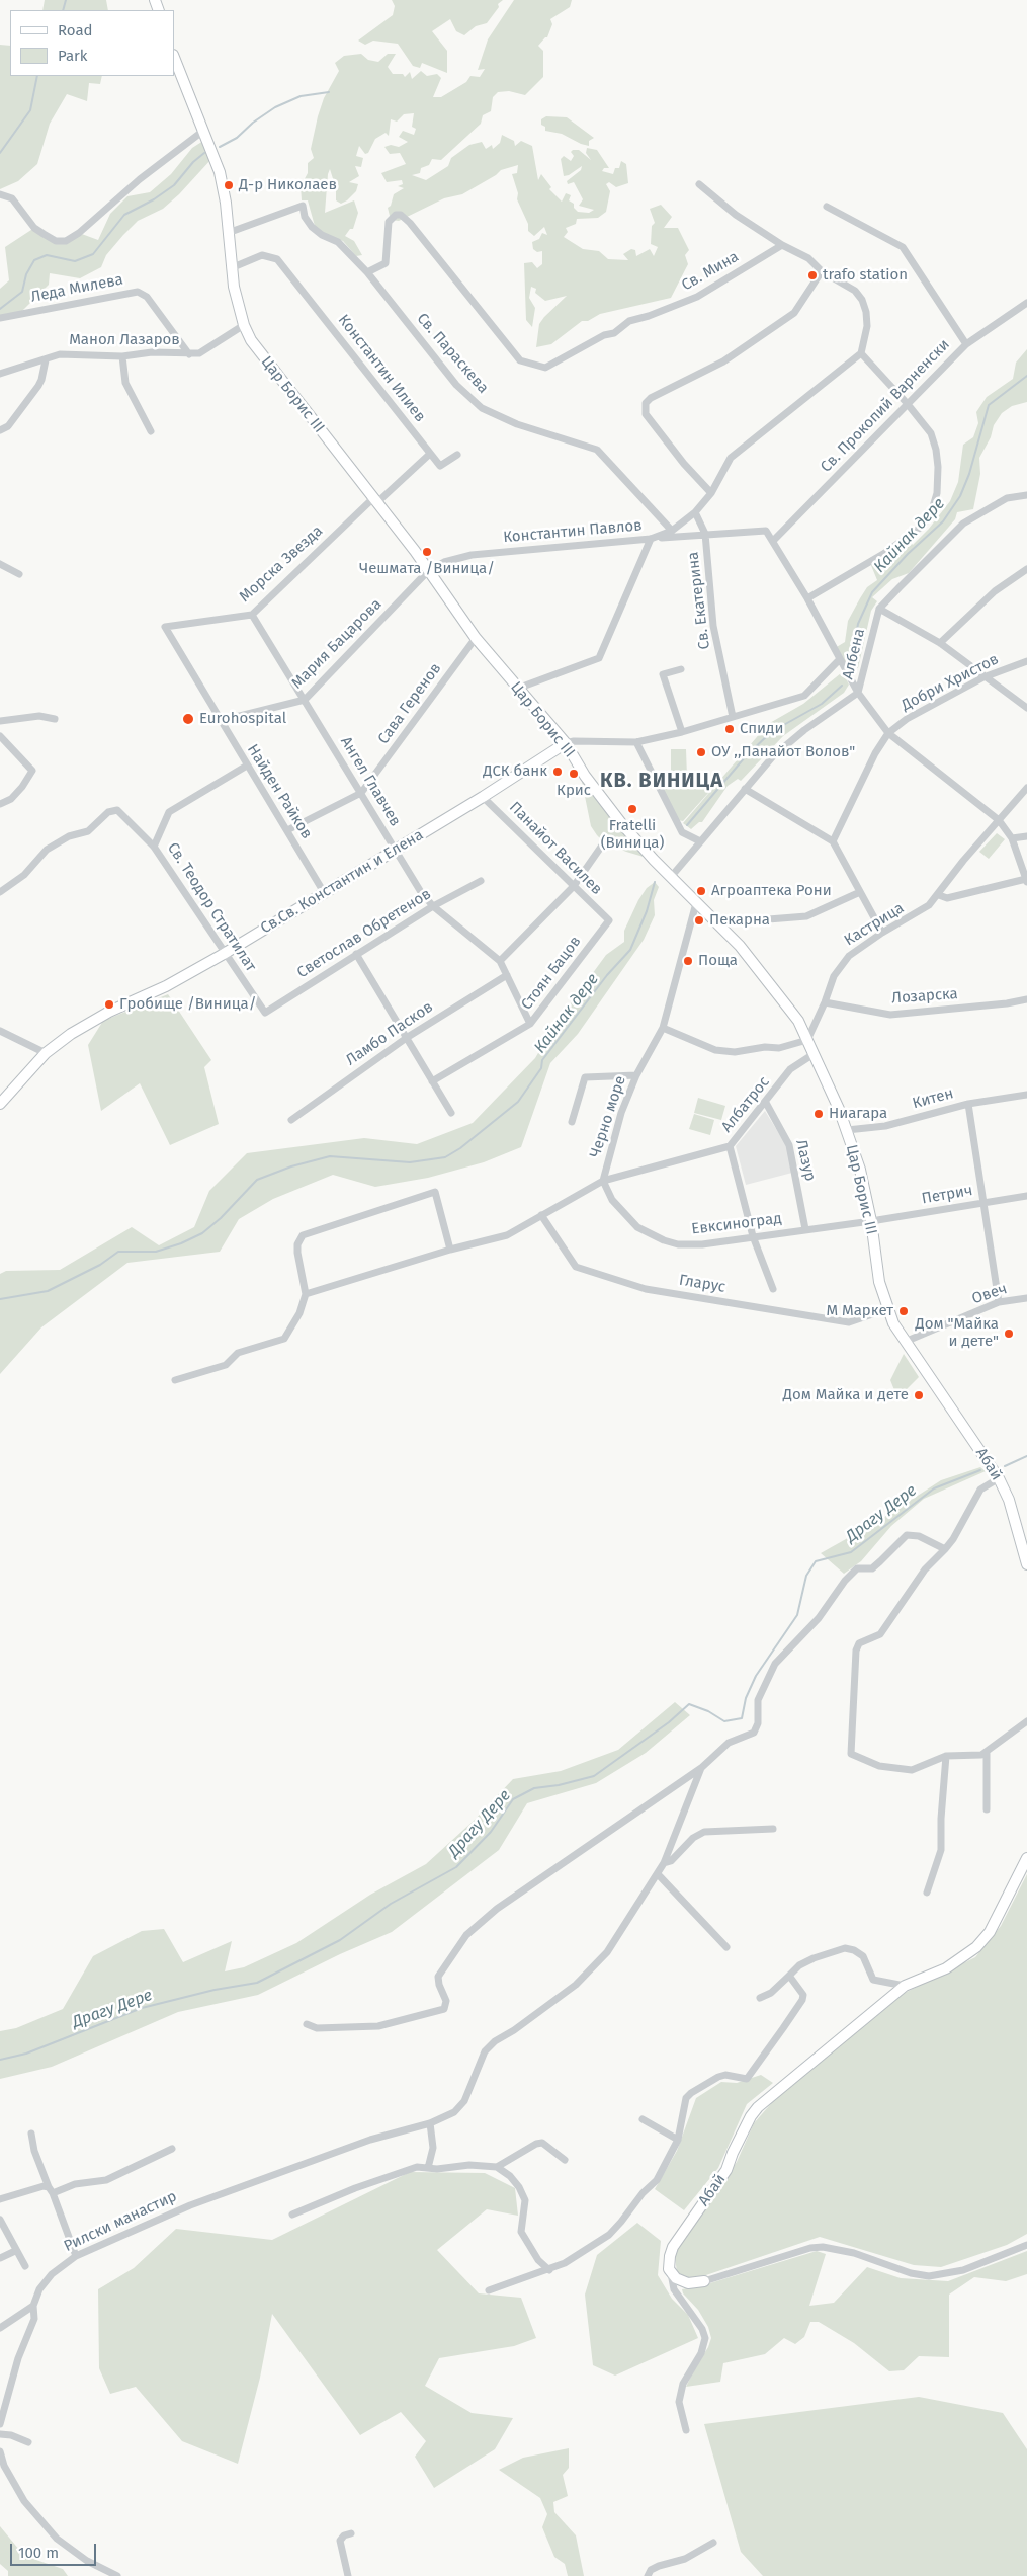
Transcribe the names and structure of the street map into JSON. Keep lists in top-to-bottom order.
{
  "streets": {
    "street": [
      "Св. Мина",
      "Леда Милева",
      "Манол Лазаров",
      "Св. Параскева",
      "Константин Илиев",
      "Цар Борис III",
      "Св. Прокопий Варненски",
      "Константин Павлов",
      "Морска Звезда",
      "Св. Екатерина",
      "Мария Бацарова",
      "Албена",
      "Добри Христов",
      "Сава Геренов",
      "Ангел Главчев",
      "Найден Райков",
      "Панайот Василев",
      "Св.Св. Константин и Елена",
      "Св. Теодор Стратилат",
      "Кастрица",
      "Светослав Обретенов",
      "Стоян Бацов",
      "Лозарска",
      "Ламбо Пасков",
      "Китен",
      "Албатрос",
      "Черно море",
      "Лазур",
      "Петрич",
      "Евксиноград",
      "Гларус",
      "Овеч",
      "Абай",
      "Рилски манастир"
    ]
  },
  "crossings": [
    ["Св. Мина", "Св. Параскева"],
    ["Леда Милева", "Манол Лазаров"],
    ["Манол Лазаров", "Цар Борис III"],
    ["Св. Параскева", "Цар Борис III"],
    ["Св. Параскева", "Константин Павлов"],
    ["Константин Илиев", "Цар Борис III"],
    ["Константин Илиев", "Морска Звезда"],
    ["Цар Борис III", "Константин Павлов"],
    ["Цар Борис III", "Морска Звезда"],
    ["Цар Борис III", "Мария Бацарова"],
    ["Цар Борис III", "Албена"],
    ["Цар Борис III", "Сава Геренов"],
    ["Цар Борис III", "Св.Св. Константин и Елена"],
    ["Цар Борис III", "Кастрица"],
    ["Цар Борис III", "Китен"],
    ["Цар Борис III", "Албатрос"],
    ["Цар Борис III", "Черно море"],
    ["Цар Борис III", "Петрич"],
    ["Цар Борис III", "Евксиноград"],
    ["Цар Борис III", "Гларус"],
    ["Цар Борис III", "Овеч"],
    ["Цар Борис III", "Абай"],
    ["Константин Павлов", "Св. Екатерина"],
    ["Константин Павлов", "Мария Бацарова"],
    ["Морска Звезда", "Ангел Главчев"],
    ["Морска Звезда", "Найден Райков"],
    ["Мария Бацарова", "Ангел Главчев"],
    ["Мария Бацарова", "Найден Райков"],
    ["Сава Геренов", "Ангел Главчев"],
    ["Сава Геренов", "Найден Райков"],
    ["Ангел Главчев", "Св.Св. Константин и Елена"],
    ["Ангел Главчев", "Светослав Обретенов"],
    ["Ангел Главчев", "Стоян Бацов"],
    ["Ангел Главчев", "Ламбо Пасков"],
    ["Найден Райков", "Св.Св. Константин и Елена"],
    ["Найден Райков", "Св. Теодор Стратилат"],
    ["Панайот Василев", "Св.Св. Константин и Елена"],
    ["Панайот Василев", "Стоян Бацов"],
    ["Св.Св. Константин и Елена", "Св. Теодор Стратилат"],
    ["Св. Теодор Стратилат", "Светослав Обретенов"],
    ["Кастрица", "Лозарска"],
    ["Албатрос", "Черно море"],
    ["Албатрос", "Лазур"],
    ["Албатрос", "Евксиноград"],
    ["Черно море", "Евксиноград"],
    ["Черно море", "Гларус"],
    ["Лазур", "Евксиноград"],
    ["Петрич", "Евксиноград"]
  ],
  "districts": ["КВ. ВИНИЦА"],
  "water": ["Кайнак дере", "Драгу Дере"],
  "places": [
    "Д-р Николаев",
    "trafo station",
    "Чешмата /Виница/",
    "Eurohospital",
    "Спиди",
    "ОУ ,,Панайот Волов\"",
    "ДСК банк",
    "Крис",
    "Fratelli (Виница)",
    "Агроаптека Рони",
    "Пекарна",
    "Поща",
    "Гробище /Виница/",
    "Ниагара",
    "М Маркет",
    "Дом \"Майка и дете\"",
    "Дом Майка и дете"
  ],
  "legend": ["Road", "Park"],
  "scale_bar": "100 m"
}
